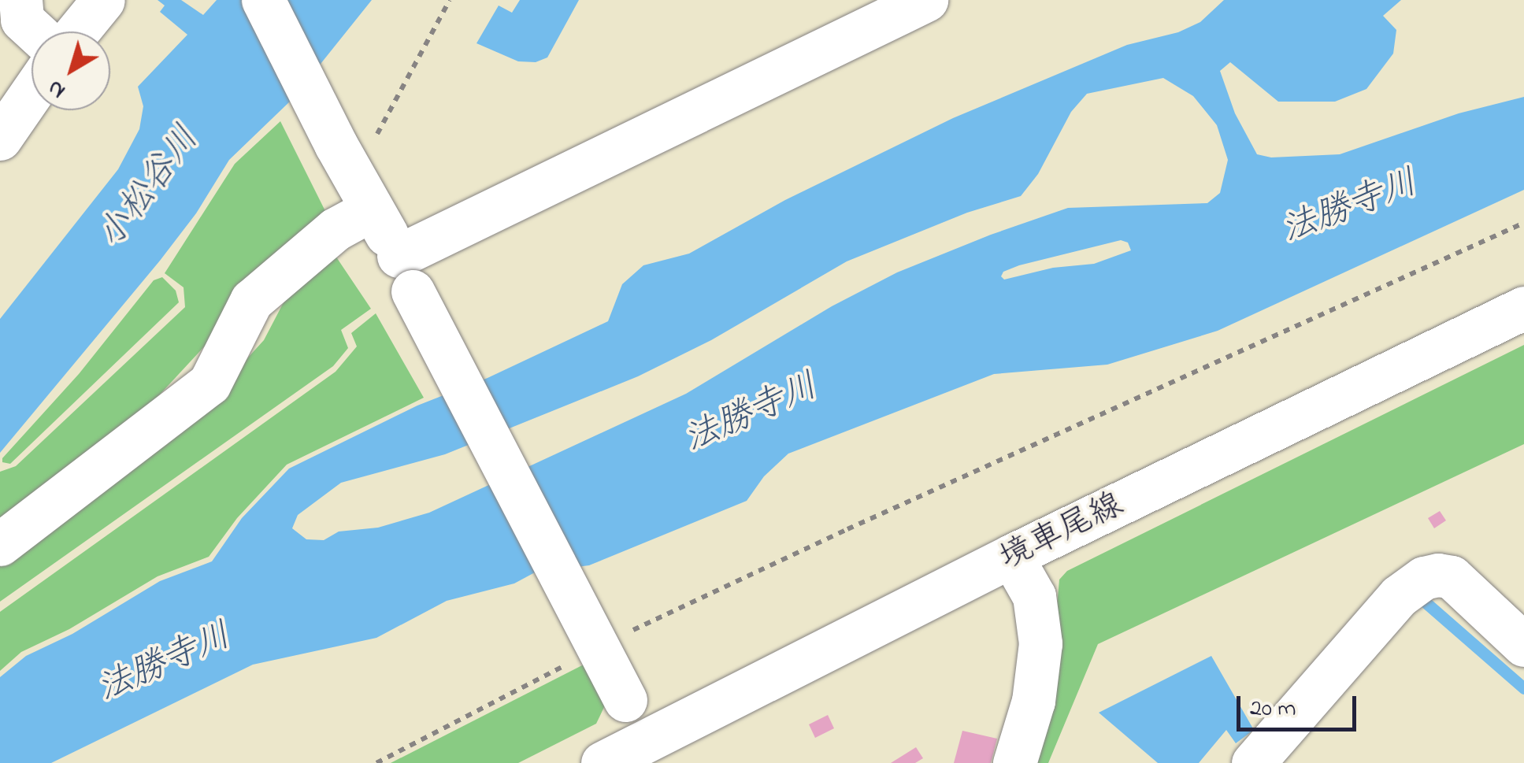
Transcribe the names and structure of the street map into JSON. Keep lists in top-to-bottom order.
{
  "streets": {
    "street": ["境車尾線"]
  },
  "water": ["小松谷川", "法勝寺川"],
  "scale_bar": "20 m",
  "north": "bottom left"
}
